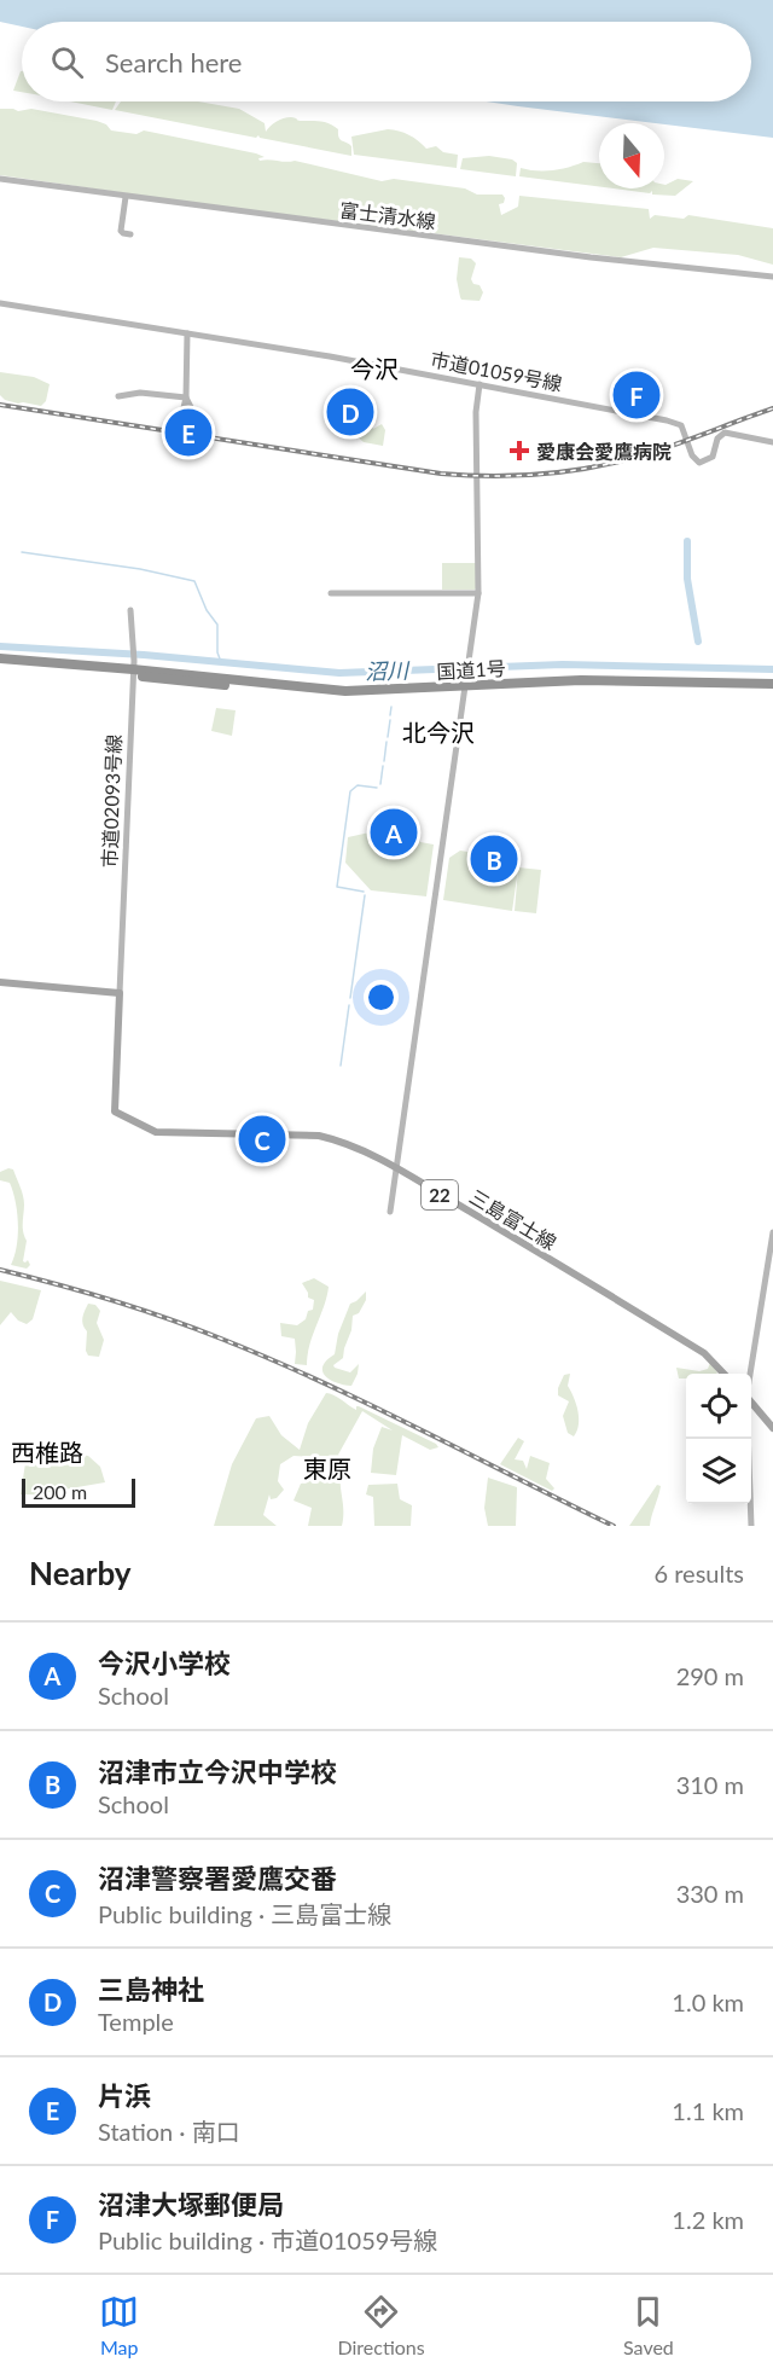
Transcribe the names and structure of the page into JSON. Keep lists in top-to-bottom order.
{
  "streets": {
    "highway": ["国道1号"],
    "main road": ["22", "三島富士線"],
    "street": ["富士清水線", "市道01059号線", "市道02093号線"]
  },
  "crossings": [
    ["国道1号", "市道02093号線"],
    ["市道02093号線", "三島富士線"]
  ],
  "districts": [
    "今沢",
    "北今沢",
    "西椎路",
    "東原"
  ],
  "water": ["沼川"],
  "places": {
    "health": ["愛康会愛鷹病院"]
  },
  "scale_bar": "200 m",
  "north": "bottom",
  "page": {
    "search": "Search here",
    "pins": [
      "F",
      "D",
      "E",
      "A",
      "B",
      "C"
    ],
    "scale": "200 m",
    "heading": ["Nearby", "6 results"],
    "list": [
      {
        "mark": "A",
        "name": "今沢小学校",
        "note": "School",
        "value": "290 m"
      },
      {
        "mark": "B",
        "name": "沼津市立今沢中学校",
        "note": "School",
        "value": "310 m"
      },
      {
        "mark": "C",
        "name": "沼津警察署愛鷹交番",
        "note": "Public building · 三島富士線",
        "value": "330 m"
      },
      {
        "mark": "D",
        "name": "三島神社",
        "note": "Temple",
        "value": "1.0 km"
      },
      {
        "mark": "E",
        "name": "片浜",
        "note": "Station · 南口",
        "value": "1.1 km"
      },
      {
        "mark": "F",
        "name": "沼津大塚郵便局",
        "note": "Public building · 市道01059号線",
        "value": "1.2 km"
      }
    ],
    "nav": ["Map", "Directions", "Saved"]
  }
}
